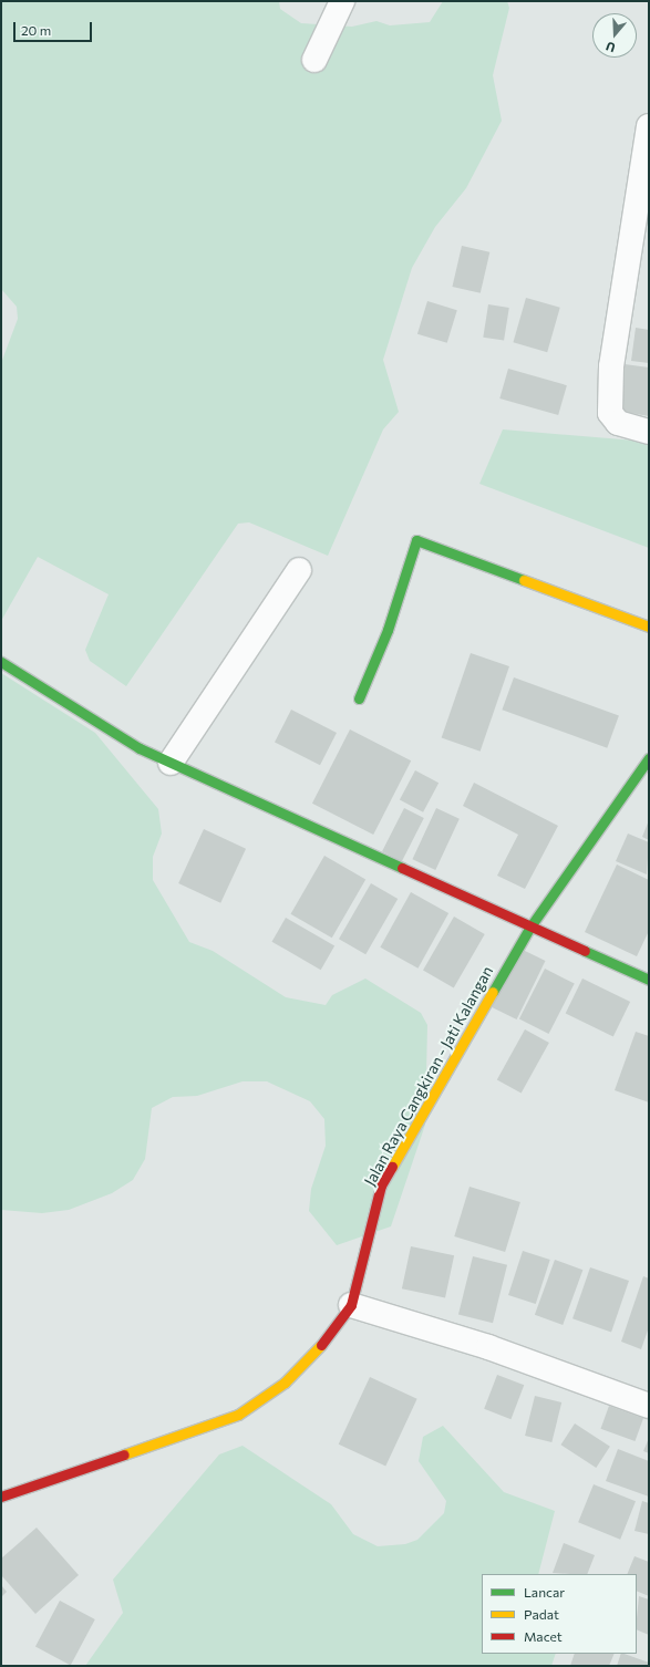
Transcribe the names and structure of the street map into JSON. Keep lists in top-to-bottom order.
{
  "streets": {
    "street": ["Jalan Raya Cangkiran - Jati Kalangan"]
  },
  "legend": ["Lancar", "Padat", "Macet"],
  "scale_bar": "20 m",
  "north": "bottom"
}
